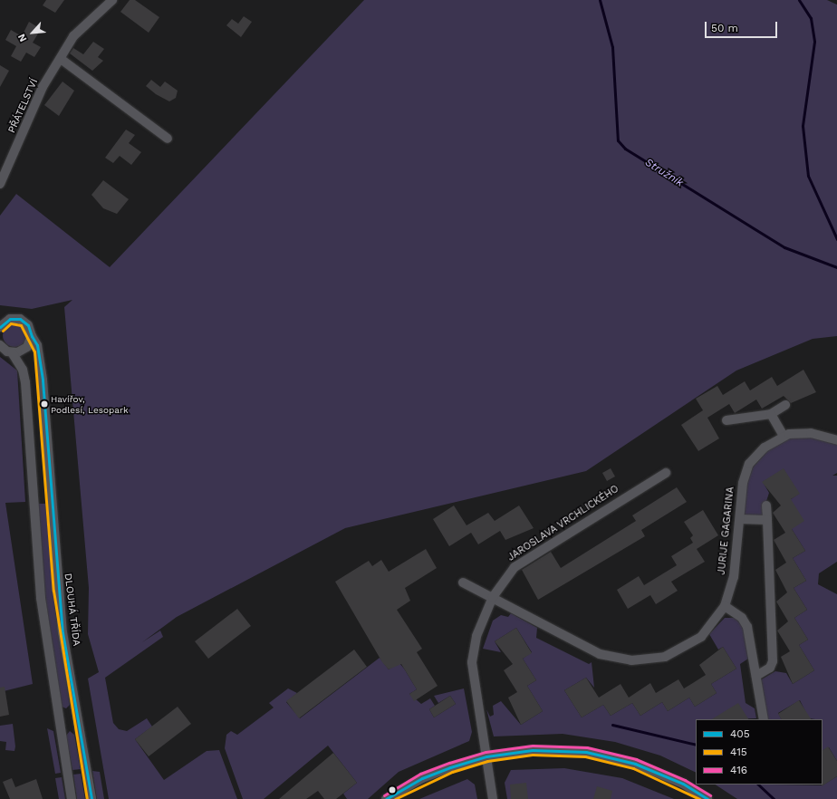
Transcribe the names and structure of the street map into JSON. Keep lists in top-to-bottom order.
{
  "streets": {
    "street": [
      "PŘÁTELSTVÍ",
      "JAROSLAVA VRCHLICKÉHO",
      "JURIJE GAGARINA",
      "DLOUHÁ TŘÍDA"
    ]
  },
  "crossings": [
    ["JAROSLAVA VRCHLICKÉHO", "JURIJE GAGARINA"]
  ],
  "water": ["Stružník"],
  "places": ["Havířov, Podlesí, Lesopark"],
  "lines": ["transit line 405", "transit line 415", "transit line 416"],
  "legend": ["405", "415", "416"],
  "scale_bar": "50 m",
  "north": "bottom left"
}
